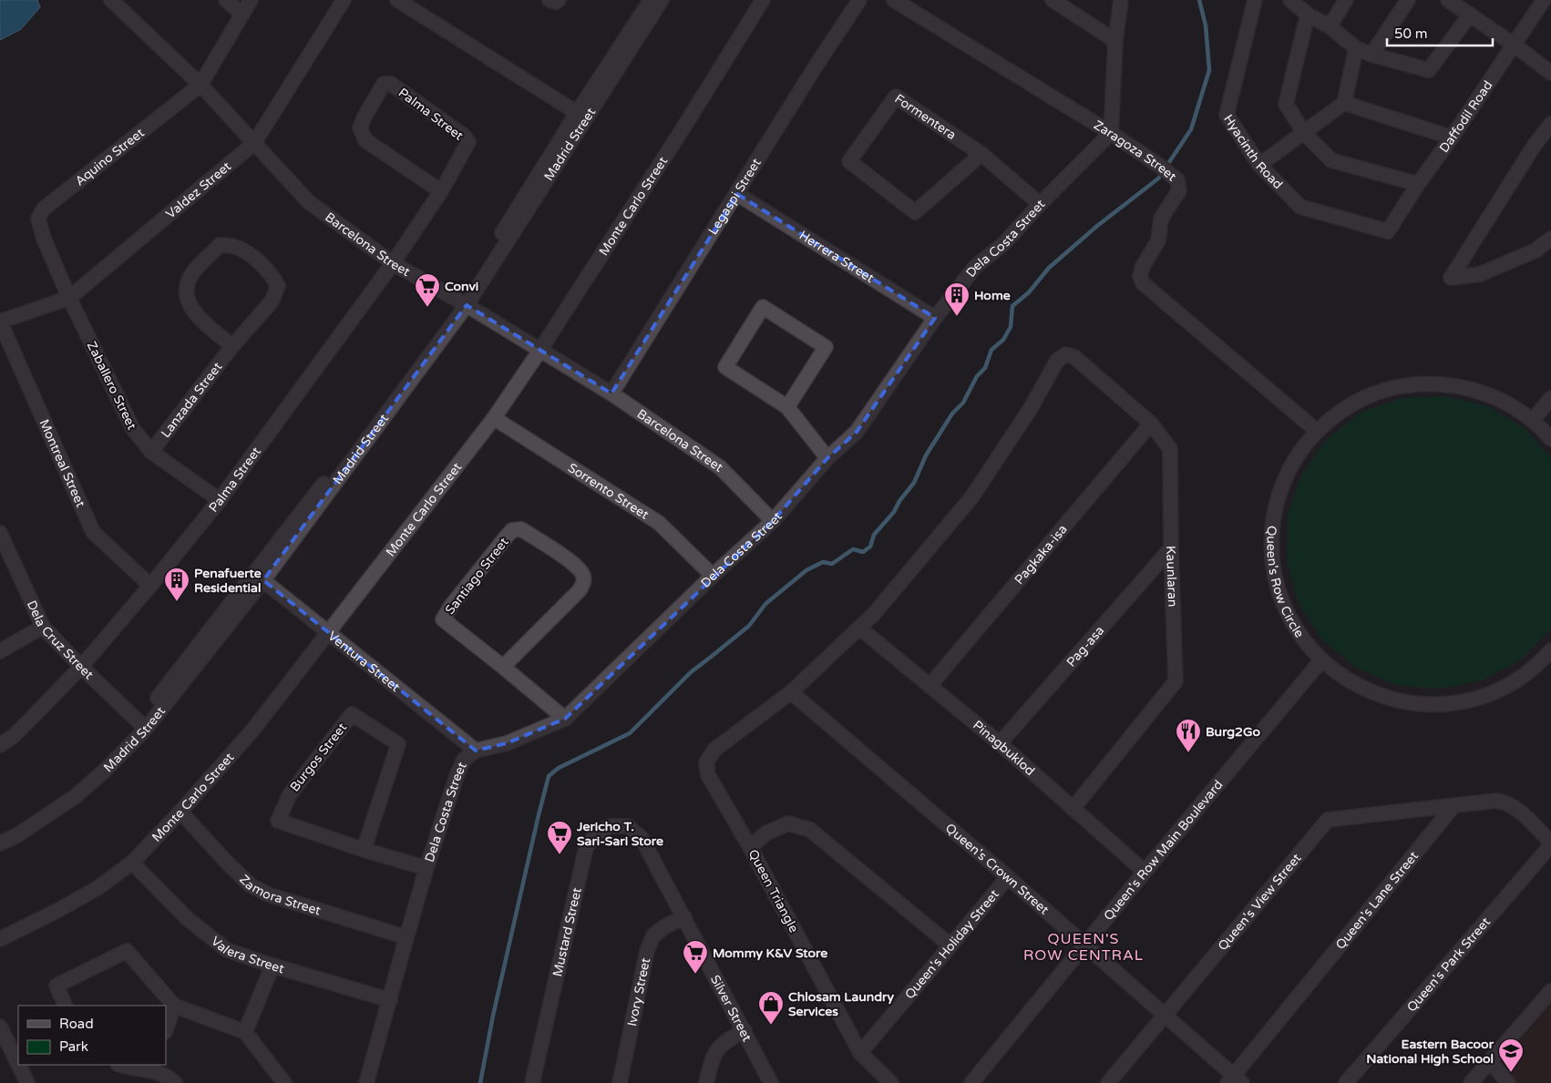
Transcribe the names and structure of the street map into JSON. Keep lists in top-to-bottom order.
{
  "streets": {
    "street": [
      "Palma Street",
      "Daffodil Road",
      "Formentera",
      "Madrid Street",
      "Hyacinth Road",
      "Zaragoza Street",
      "Aquino Street",
      "Valdez Street",
      "Legaspi Street",
      "Monte Carlo Street",
      "Dela Costa Street",
      "Barcelona Street",
      "Herrera Street",
      "Zaballero Street",
      "Lanzada Street",
      "Montreal Street",
      "Sorrento Street",
      "Pagkaka-isa",
      "Santiago Street",
      "Kaunlaran",
      "Queen's Row Circle",
      "Dela Cruz Street",
      "Pag-asa",
      "Ventura Street",
      "Pinagbuklod",
      "Burgos Street",
      "Queen's Row Main Boulevard",
      "Queen's Crown Street",
      "Queen Triangle",
      "Zamora Street",
      "Queen's Lane Street",
      "Queen's View Street",
      "Mustard Street",
      "Queen's Holiday Street",
      "Valera Street",
      "Queen's Park Street",
      "Ivory Street",
      "Silver Street"
    ]
  },
  "crossings": [
    ["Palma Street", "Barcelona Street"],
    ["Palma Street", "Zaballero Street"],
    ["Palma Street", "Montreal Street"],
    ["Palma Street", "Dela Cruz Street"],
    ["Daffodil Road", "Hyacinth Road"],
    ["Formentera", "Dela Costa Street"],
    ["Madrid Street", "Barcelona Street"],
    ["Madrid Street", "Dela Cruz Street"],
    ["Madrid Street", "Ventura Street"],
    ["Zaragoza Street", "Dela Costa Street"],
    ["Zaragoza Street", "Queen's Row Circle"],
    ["Aquino Street", "Barcelona Street"],
    ["Aquino Street", "Zaballero Street"],
    ["Valdez Street", "Barcelona Street"],
    ["Valdez Street", "Zaballero Street"],
    ["Valdez Street", "Montreal Street"],
    ["Legaspi Street", "Barcelona Street"],
    ["Legaspi Street", "Herrera Street"],
    ["Monte Carlo Street", "Barcelona Street"],
    ["Monte Carlo Street", "Sorrento Street"],
    ["Monte Carlo Street", "Ventura Street"],
    ["Monte Carlo Street", "Zamora Street"],
    ["Monte Carlo Street", "Valera Street"],
    ["Dela Costa Street", "Barcelona Street"],
    ["Dela Costa Street", "Herrera Street"],
    ["Dela Costa Street", "Sorrento Street"],
    ["Dela Costa Street", "Santiago Street"],
    ["Dela Costa Street", "Ventura Street"],
    ["Dela Costa Street", "Burgos Street"],
    ["Dela Costa Street", "Zamora Street"],
    ["Dela Costa Street", "Valera Street"],
    ["Zaballero Street", "Lanzada Street"],
    ["Pagkaka-isa", "Kaunlaran"],
    ["Pagkaka-isa", "Pinagbuklod"],
    ["Kaunlaran", "Pag-asa"],
    ["Kaunlaran", "Pinagbuklod"],
    ["Queen's Row Circle", "Queen's Row Main Boulevard"],
    ["Pag-asa", "Pinagbuklod"],
    ["Pinagbuklod", "Queen's Row Main Boulevard"],
    ["Queen's Row Main Boulevard", "Queen's Crown Street"],
    ["Queen's Crown Street", "Queen Triangle"],
    ["Queen's Crown Street", "Queen's Lane Street"],
    ["Queen's Crown Street", "Queen's View Street"],
    ["Queen's Crown Street", "Queen's Holiday Street"],
    ["Queen Triangle", "Queen's Holiday Street"],
    ["Queen's Lane Street", "Queen's View Street"],
    ["Mustard Street", "Silver Street"],
    ["Ivory Street", "Silver Street"]
  ],
  "districts": ["QUEEN'S ROW CENTRAL"],
  "places": {
    "supermarket": ["Convi", "Jericho T. Sari-Sari Store", "Mommy K&V Store"],
    "building": ["Home", "Penafuerte Residential"],
    "restaurant": ["Burg2Go"],
    "shop": ["Chlosam Laundry Services"],
    "school or university": ["Eastern Bacoor National High School"]
  },
  "legend": ["Road", "Park"],
  "scale_bar": "50 m"
}
